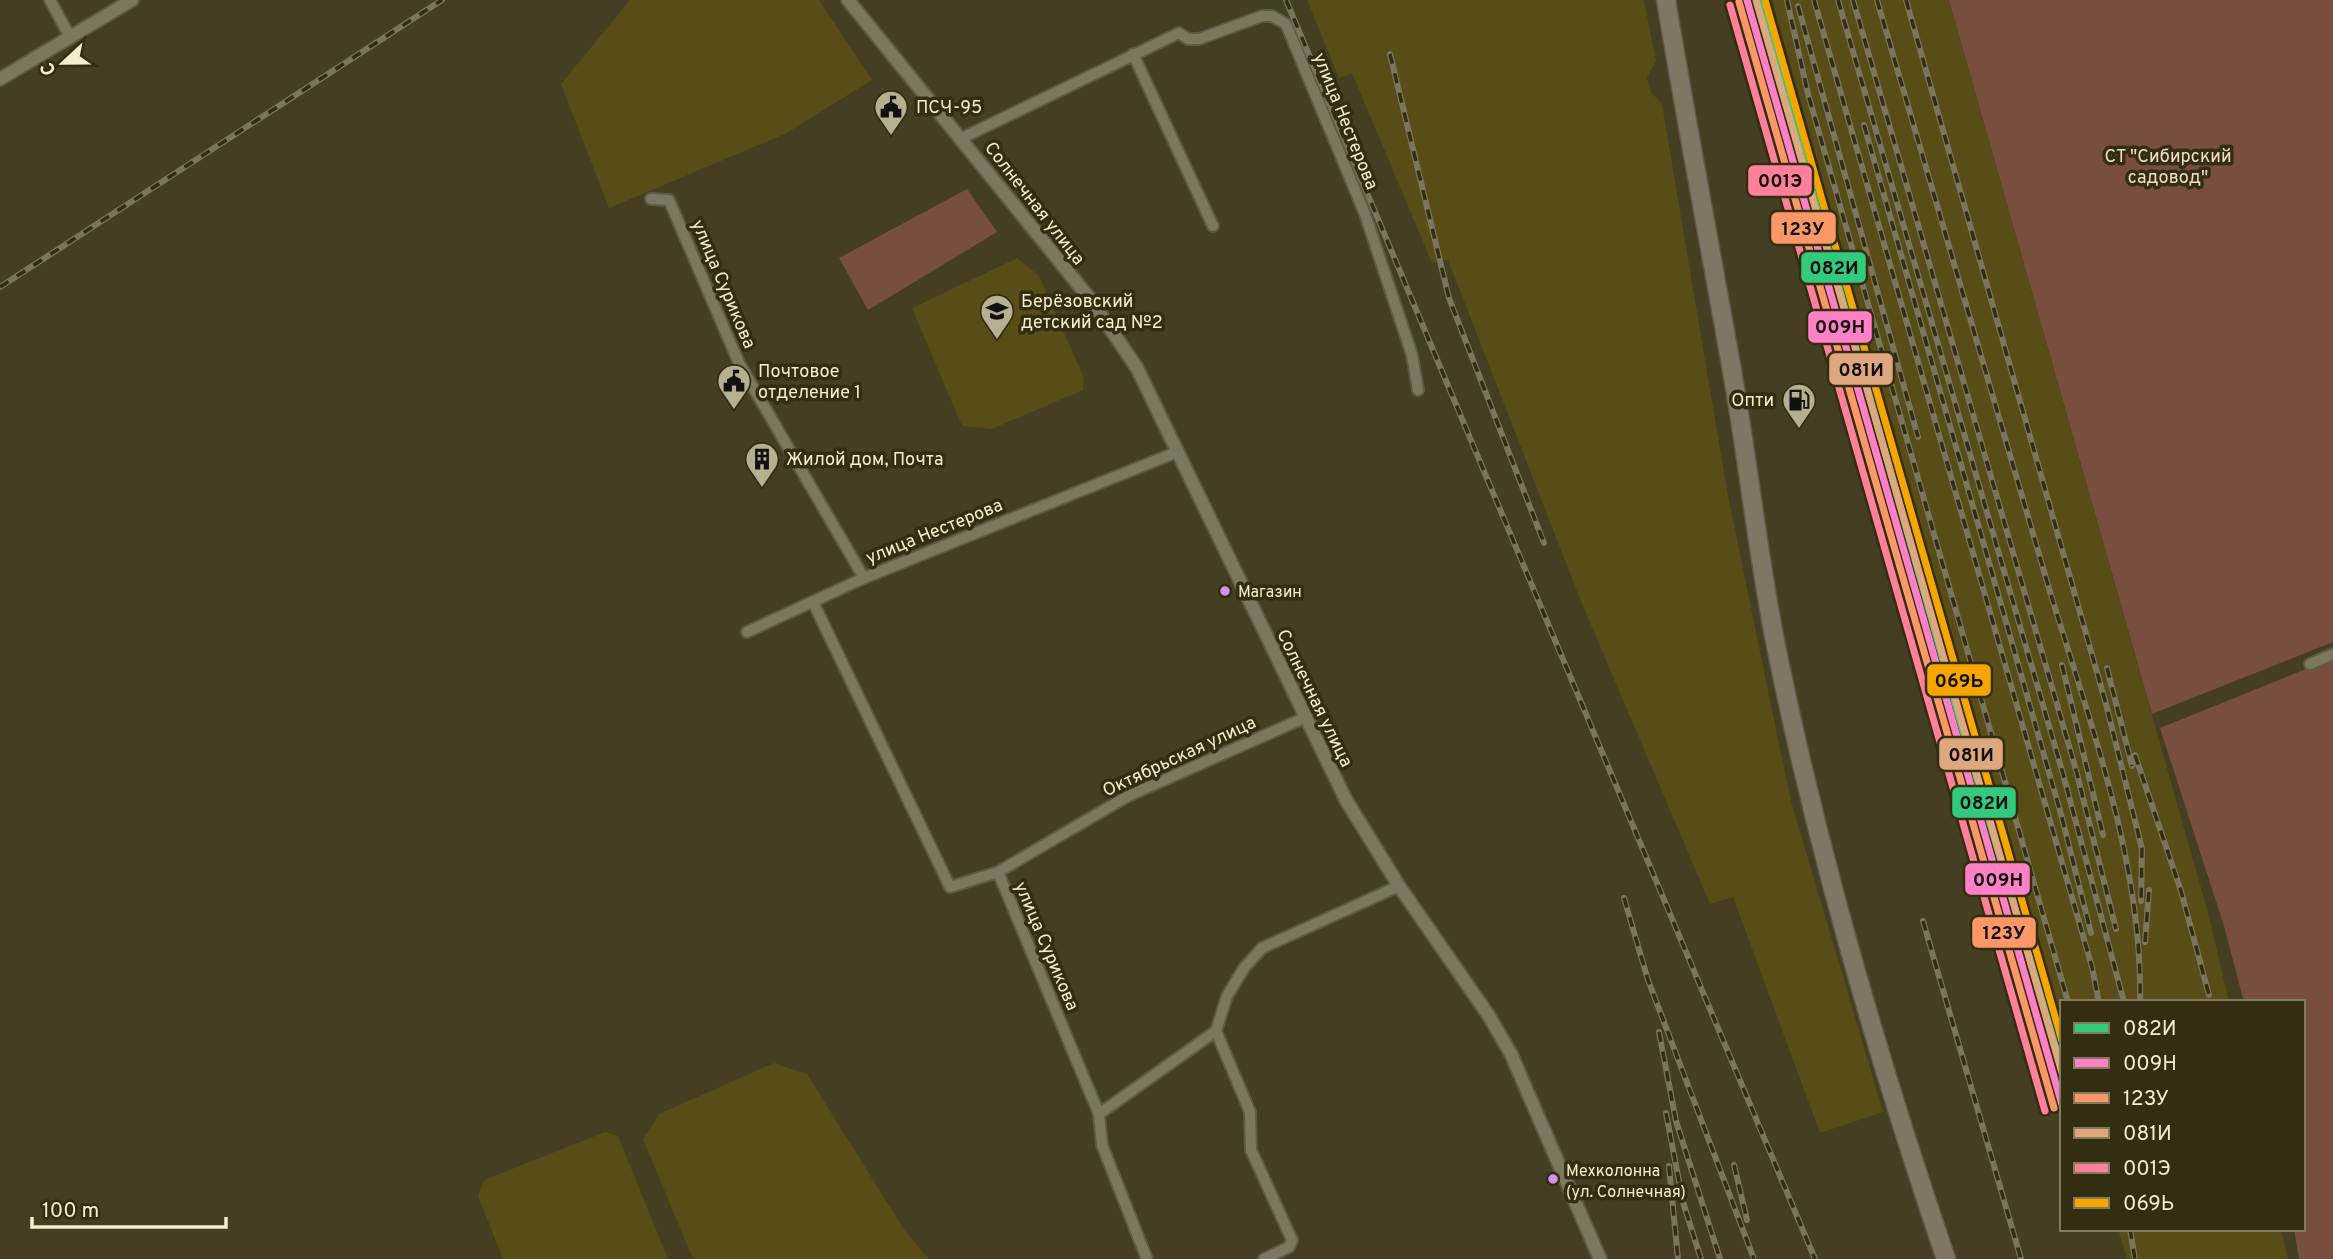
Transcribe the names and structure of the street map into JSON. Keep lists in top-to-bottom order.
{
  "streets": {
    "street": [
      "улица Нестерова",
      "Солнечная улица",
      "улица Сурикова",
      "Октябрьская улица"
    ]
  },
  "crossings": [
    ["улица Нестерова", "Солнечная улица"],
    ["улица Нестерова", "улица Сурикова"],
    ["Солнечная улица", "Октябрьская улица"],
    ["улица Сурикова", "Октябрьская улица"]
  ],
  "parks": ["СТ \"Сибирский садовод\""],
  "places": {
    "public building": ["ПСЧ-95", "Почтовое отделение 1"],
    "school or university": ["Берёзовский детский сад №2"],
    "fuel station": ["Опти"],
    "building": ["Жилой дом, Почта"],
    "other": ["Магазин", "Мехколонна (ул. Солнечная)"]
  },
  "lines": [
    "transit line 082И",
    "transit line 009Н",
    "transit line 081И",
    "transit line 069Ь",
    "transit line 123У",
    "transit line 001Э"
  ],
  "legend": [
    "082И",
    "009Н",
    "123У",
    "081И",
    "001Э",
    "069Ь"
  ],
  "scale_bar": "100 m",
  "north": "left"
}
